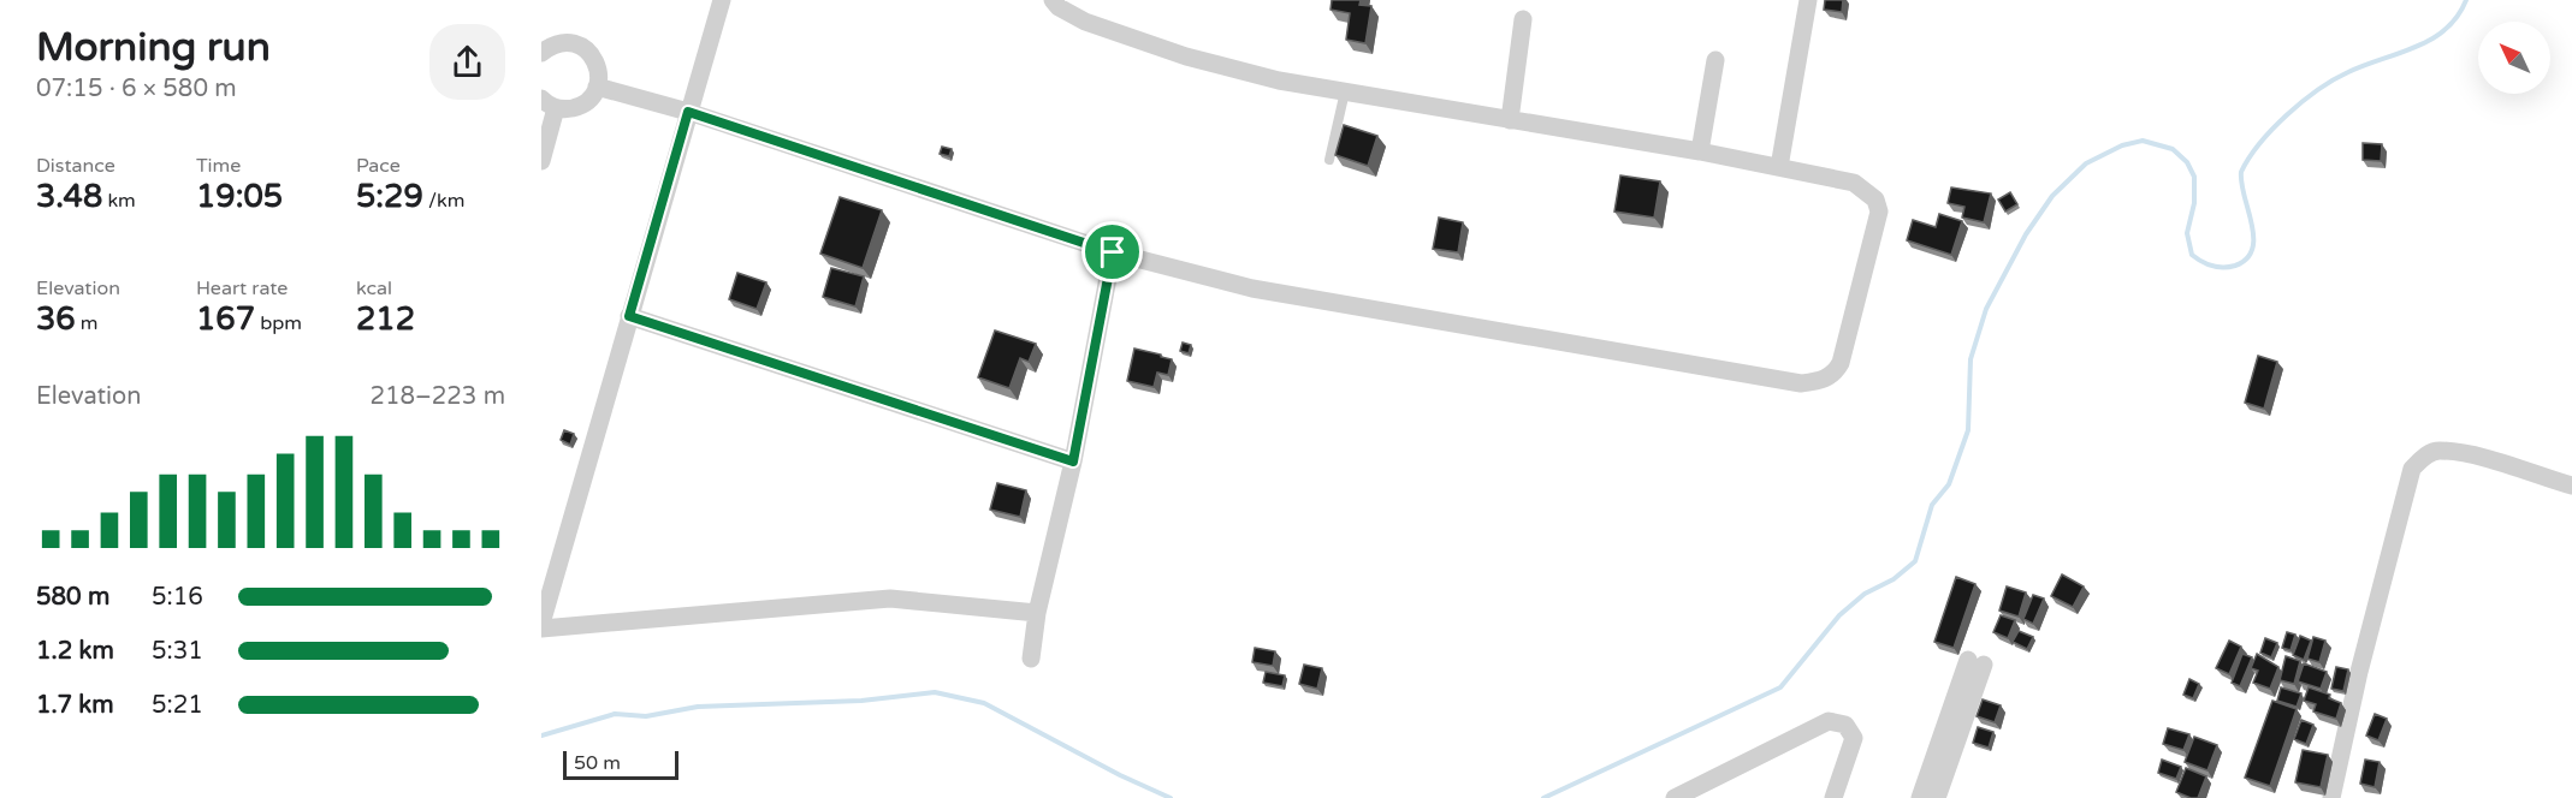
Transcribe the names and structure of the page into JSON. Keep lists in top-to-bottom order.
{
  "scale_bar": "50 m",
  "north": "top left",
  "page": {
    "heading": ["Morning run", "07:15 · 6 × 580 m"],
    "stats": [
      ["Distance", "3.48 km"],
      ["Time", "19:05"],
      ["Pace", "5:29 /km"],
      ["Elevation", "36 m"],
      ["Heart rate", "167 bpm"],
      ["kcal", "212"]
    ],
    "chart": ["Elevation", "218–223 m"],
    "list": [
      {
        "name": "580 m",
        "note": "5:16"
      },
      {
        "name": "1.2 km",
        "note": "5:31"
      },
      {
        "name": "1.7 km",
        "note": "5:21"
      }
    ],
    "scale": "50 m"
  }
}
